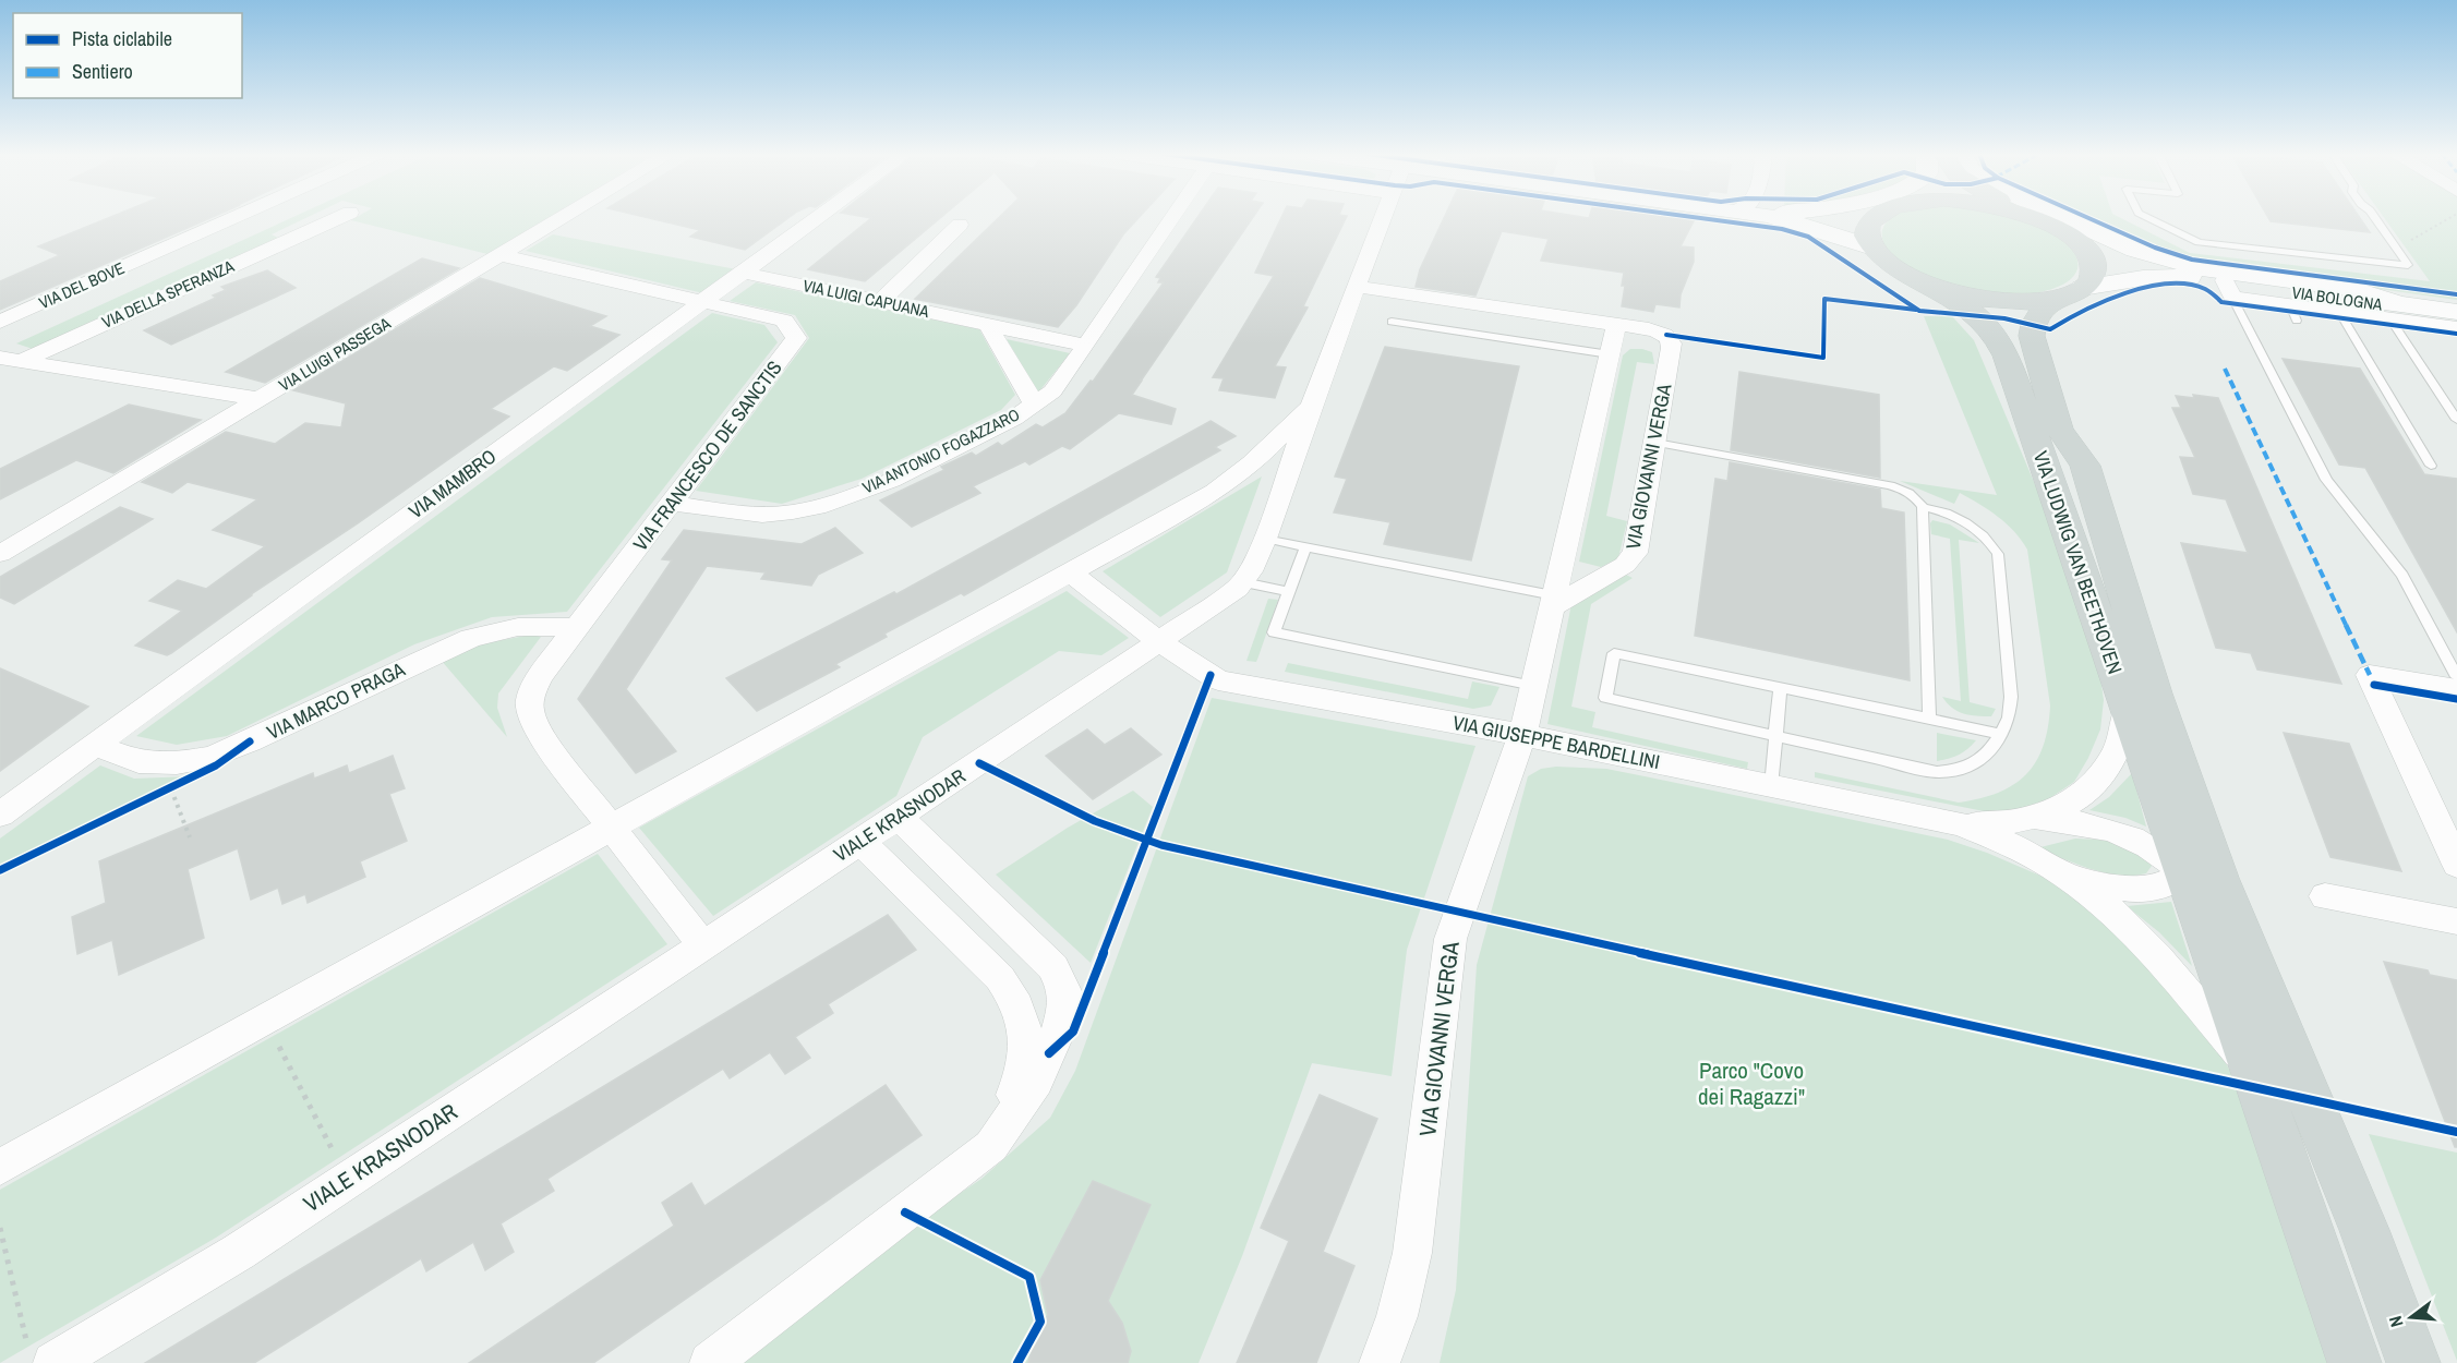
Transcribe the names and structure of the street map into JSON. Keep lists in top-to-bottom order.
{
  "streets": {
    "main road": ["VIA BOLOGNA", "VIA LUDWIG VAN BEETHOVEN"],
    "street": [
      "VIA DEL BOVE",
      "VIA DELLA SPERANZA",
      "VIA LUIGI CAPUANA",
      "VIA LUIGI PASSEGA",
      "VIA ANTONIO FOGAZZARO",
      "VIA FRANCESCO DE SANCTIS",
      "VIA GIOVANNI VERGA",
      "VIA MAMBRO",
      "VIA MARCO PRAGA",
      "VIA GIUSEPPE BARDELLINI",
      "VIALE KRASNODAR"
    ]
  },
  "crossings": [
    ["VIA DELLA SPERANZA", "VIA LUIGI PASSEGA"],
    ["VIA LUIGI CAPUANA", "VIA ANTONIO FOGAZZARO"],
    ["VIA LUIGI CAPUANA", "VIA MAMBRO"],
    ["VIA BOLOGNA", "VIA LUDWIG VAN BEETHOVEN"],
    ["VIA LUIGI PASSEGA", "VIA FRANCESCO DE SANCTIS"],
    ["VIA ANTONIO FOGAZZARO", "VIA FRANCESCO DE SANCTIS"],
    ["VIA FRANCESCO DE SANCTIS", "VIA MAMBRO"],
    ["VIA FRANCESCO DE SANCTIS", "VIA MARCO PRAGA"],
    ["VIA FRANCESCO DE SANCTIS", "VIALE KRASNODAR"],
    ["VIA GIOVANNI VERGA", "VIA GIUSEPPE BARDELLINI"],
    ["VIA GIOVANNI VERGA", "VIALE KRASNODAR"],
    ["VIA MAMBRO", "VIA MARCO PRAGA"],
    ["VIA LUDWIG VAN BEETHOVEN", "VIA GIUSEPPE BARDELLINI"],
    ["VIA GIUSEPPE BARDELLINI", "VIALE KRASNODAR"]
  ],
  "parks": ["Parco \"Covo dei Ragazzi\""],
  "legend": ["Pista ciclabile", "Sentiero"],
  "north": "left"
}
